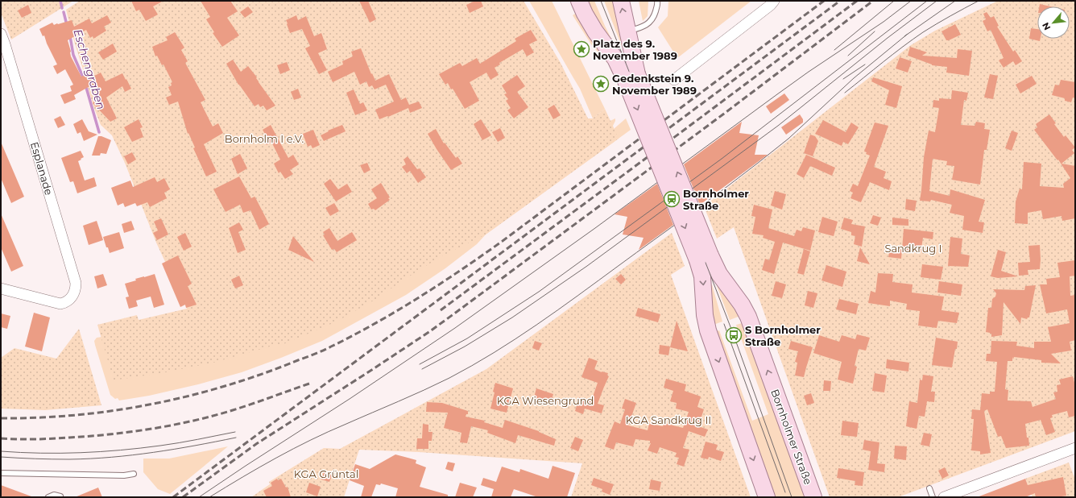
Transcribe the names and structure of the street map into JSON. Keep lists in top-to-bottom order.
{
  "streets": {
    "main road": ["Bornholmer Straße"],
    "street": ["Esplanade"]
  },
  "water": ["Eschengraben"],
  "parks": [
    "Bornholm I e.V.",
    "Sandkrug I",
    "KGA Wiesengrund",
    "KGA Sandkrug II",
    "KGA Grüntal"
  ],
  "places": {
    "place": ["Platz des 9. November 1989", "Gedenkstein 9. November 1989"],
    "station": ["Bornholmer Straße"],
    "bus stop": ["S Bornholmer Straße"]
  },
  "north": "bottom left"
}
